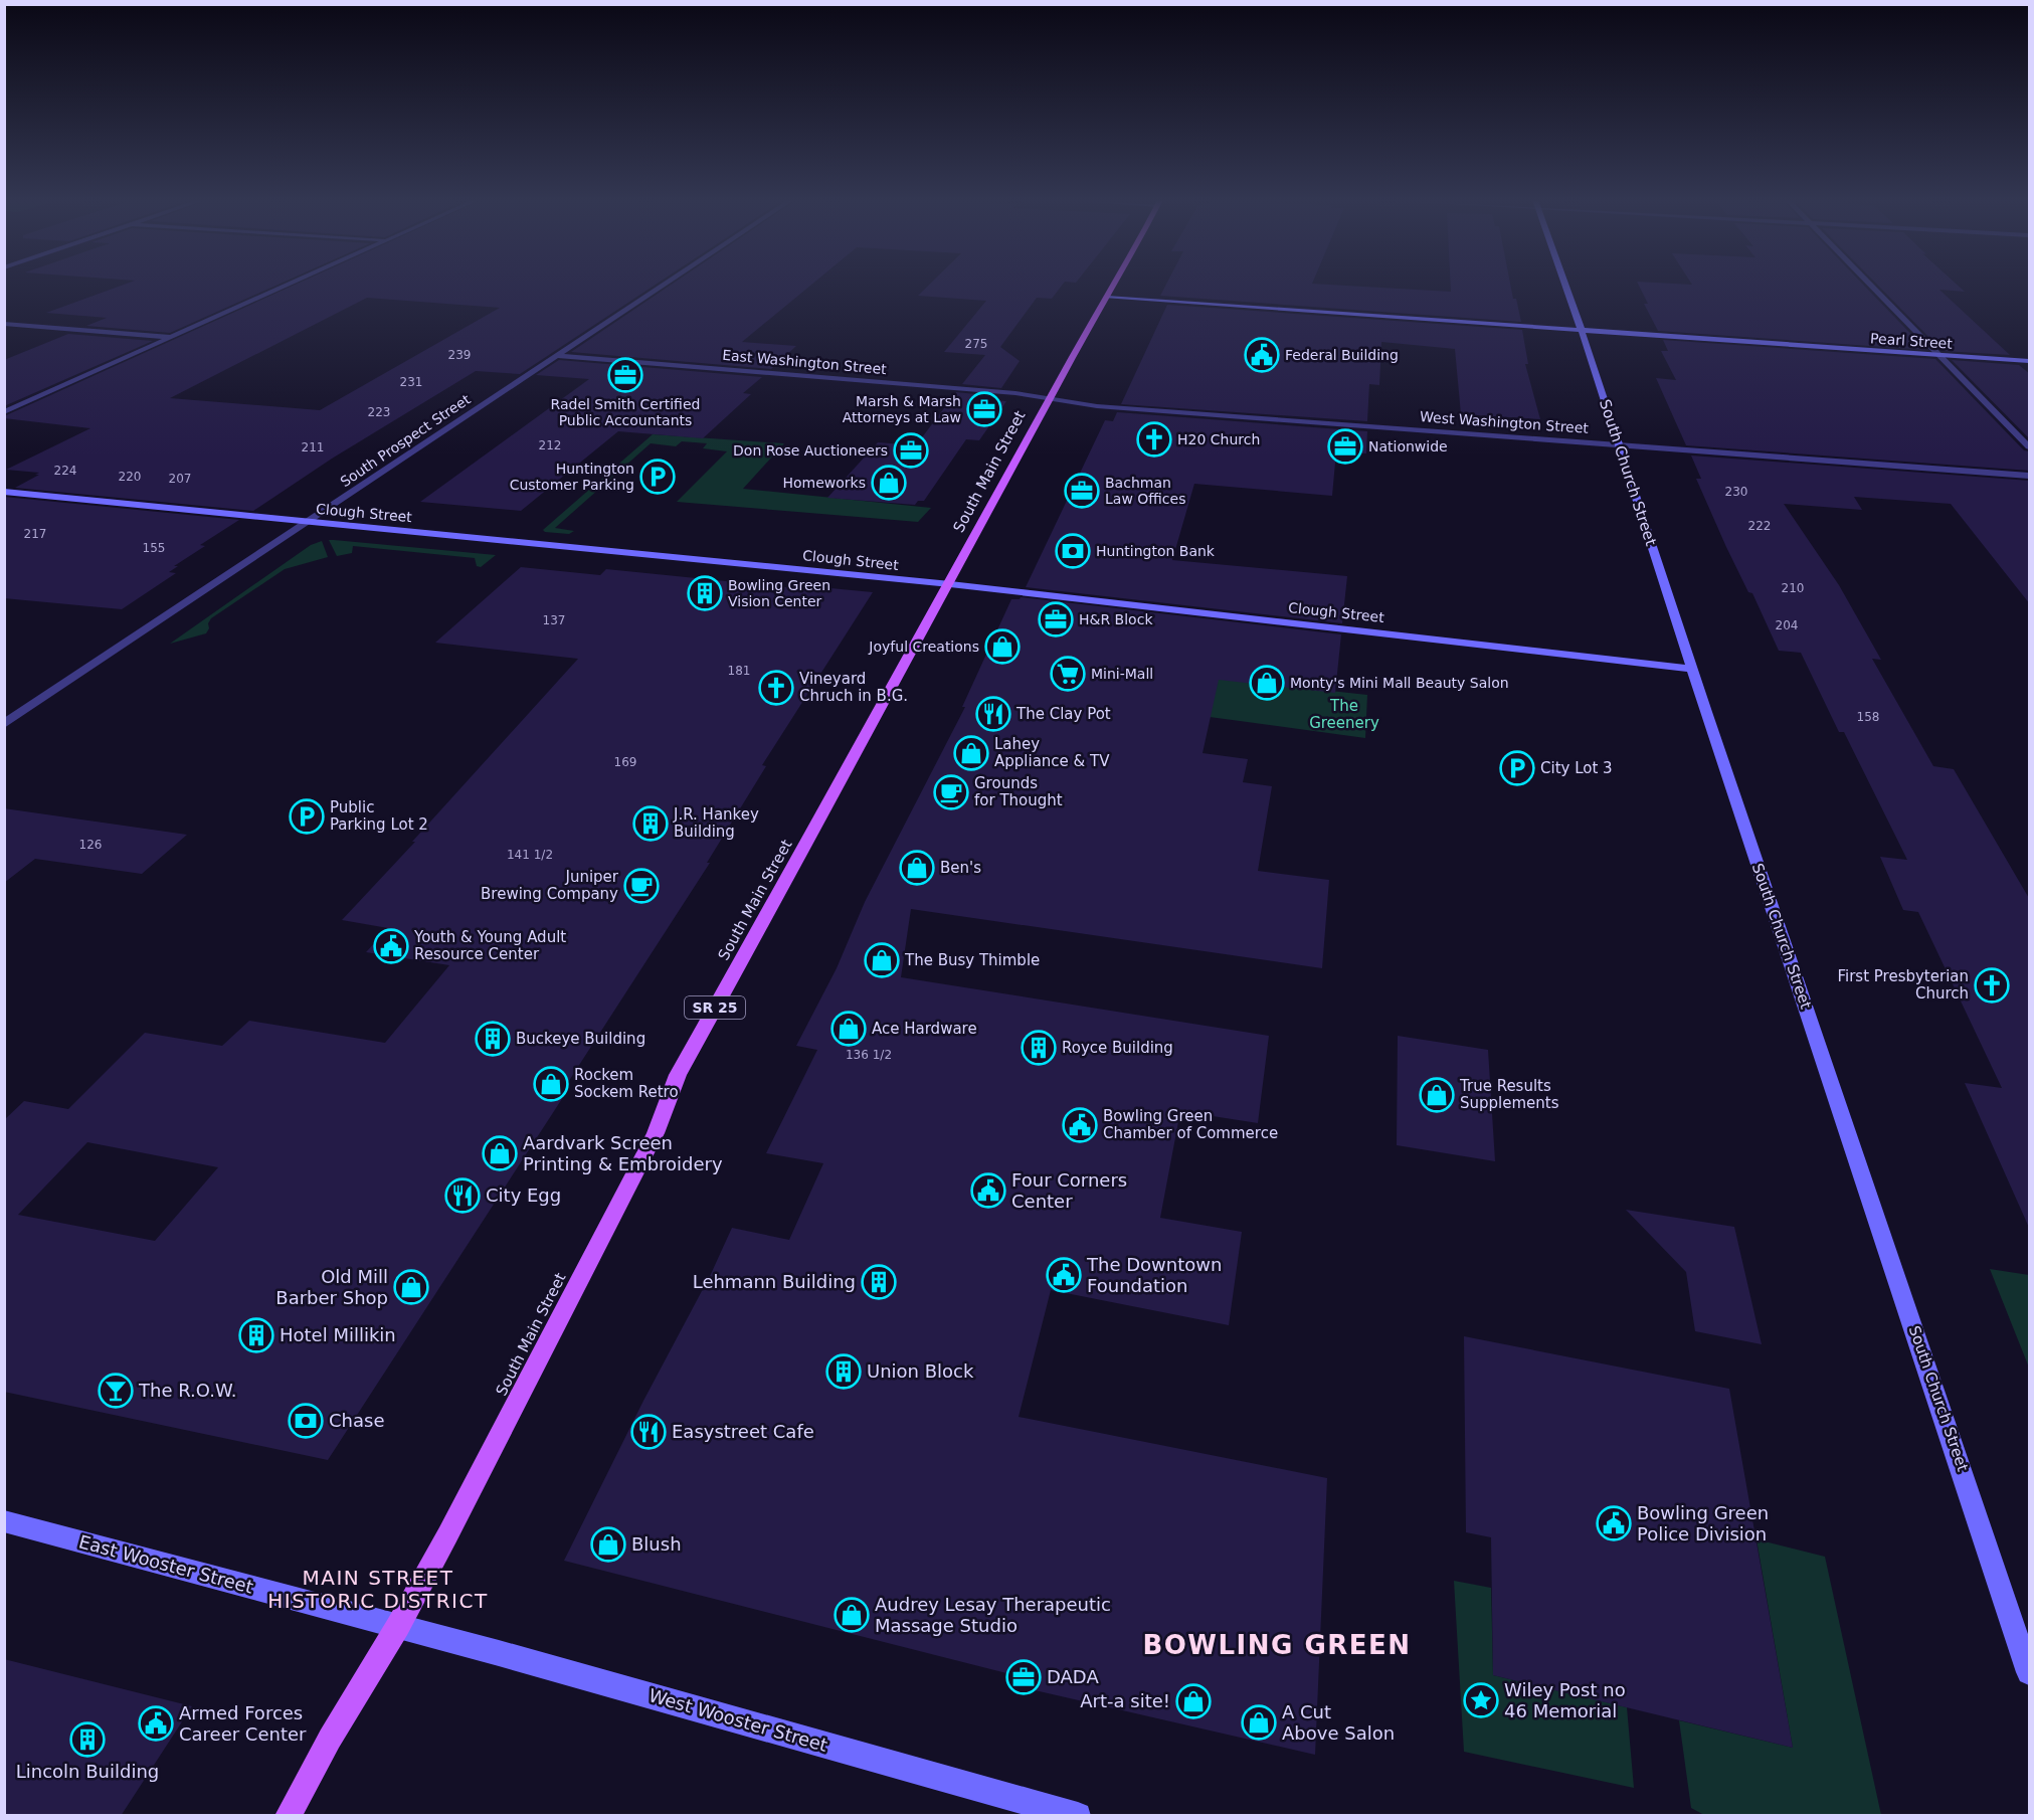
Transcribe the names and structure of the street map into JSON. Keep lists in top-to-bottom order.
{
  "streets": {
    "main road": ["South Main Street", "SR 25"],
    "street": [
      "Pearl Street",
      "East Washington Street",
      "West Washington Street",
      "South Prospect Street",
      "South Church Street",
      "Clough Street",
      "East Wooster Street",
      "West Wooster Street"
    ]
  },
  "crossings": [
    ["Pearl Street", "South Main Street"],
    ["Pearl Street", "South Church Street"],
    ["East Washington Street", "West Washington Street"],
    ["East Washington Street", "South Prospect Street"],
    ["East Washington Street", "South Main Street"],
    ["West Washington Street", "South Main Street"],
    ["West Washington Street", "South Church Street"],
    ["South Prospect Street", "Clough Street"],
    ["South Main Street", "Clough Street"],
    ["South Main Street", "East Wooster Street"],
    ["South Main Street", "West Wooster Street"],
    ["South Church Street", "Clough Street"],
    ["East Wooster Street", "West Wooster Street"]
  ],
  "districts": ["MAIN STREET HISTORIC DISTRICT", "BOWLING GREEN"],
  "parks": ["The Greenery"],
  "places": {
    "public building": [
      "Federal Building",
      "Youth & Young Adult Resource Center",
      "Bowling Green Chamber of Commerce",
      "Four Corners Center",
      "The Downtown Foundation",
      "Bowling Green Police Division",
      "Armed Forces Career Center"
    ],
    "office": [
      "Radel Smith Certified Public Accountants",
      "Marsh & Marsh Attorneys at Law",
      "Nationwide",
      "Don Rose Auctioneers",
      "Bachman Law Offices",
      "H&R Block",
      "DADA"
    ],
    "church": ["H20 Church", "Vineyard Chruch in B.G.", "First Presbyterian Church"],
    "parking": ["Huntington Customer Parking", "City Lot 3", "Public Parking Lot 2"],
    "shop": [
      "Homeworks",
      "Joyful Creations",
      "Monty's Mini Mall Beauty Salon",
      "Lahey Appliance & TV",
      "Ben's",
      "The Busy Thimble",
      "Ace Hardware",
      "Rockem Sockem Retro",
      "True Results Supplements",
      "Aardvark Screen Printing & Embroidery",
      "Old Mill Barber Shop",
      "Blush",
      "Audrey Lesay Therapeutic Massage Studio",
      "Art-a site!",
      "A Cut Above Salon"
    ],
    "bank": ["Huntington Bank", "Chase"],
    "building": [
      "Bowling Green Vision Center",
      "J.R. Hankey Building",
      "Buckeye Building",
      "Royce Building",
      "Lehmann Building",
      "Hotel Millikin",
      "Union Block",
      "Lincoln Building"
    ],
    "supermarket": ["Mini-Mall"],
    "restaurant": ["The Clay Pot", "City Egg", "Easystreet Cafe"],
    "cafe": ["Grounds for Thought", "Juniper Brewing Company"],
    "bar": ["The R.O.W."],
    "place": ["Wiley Post no 46 Memorial"]
  },
  "house_numbers": [
    "275",
    "239",
    "231",
    "223",
    "212",
    "211",
    "224",
    "220",
    "207",
    "230",
    "222",
    "217",
    "155",
    "210",
    "137",
    "204",
    "181",
    "158",
    "169",
    "126",
    "141 1/2",
    "136 1/2"
  ]
}
